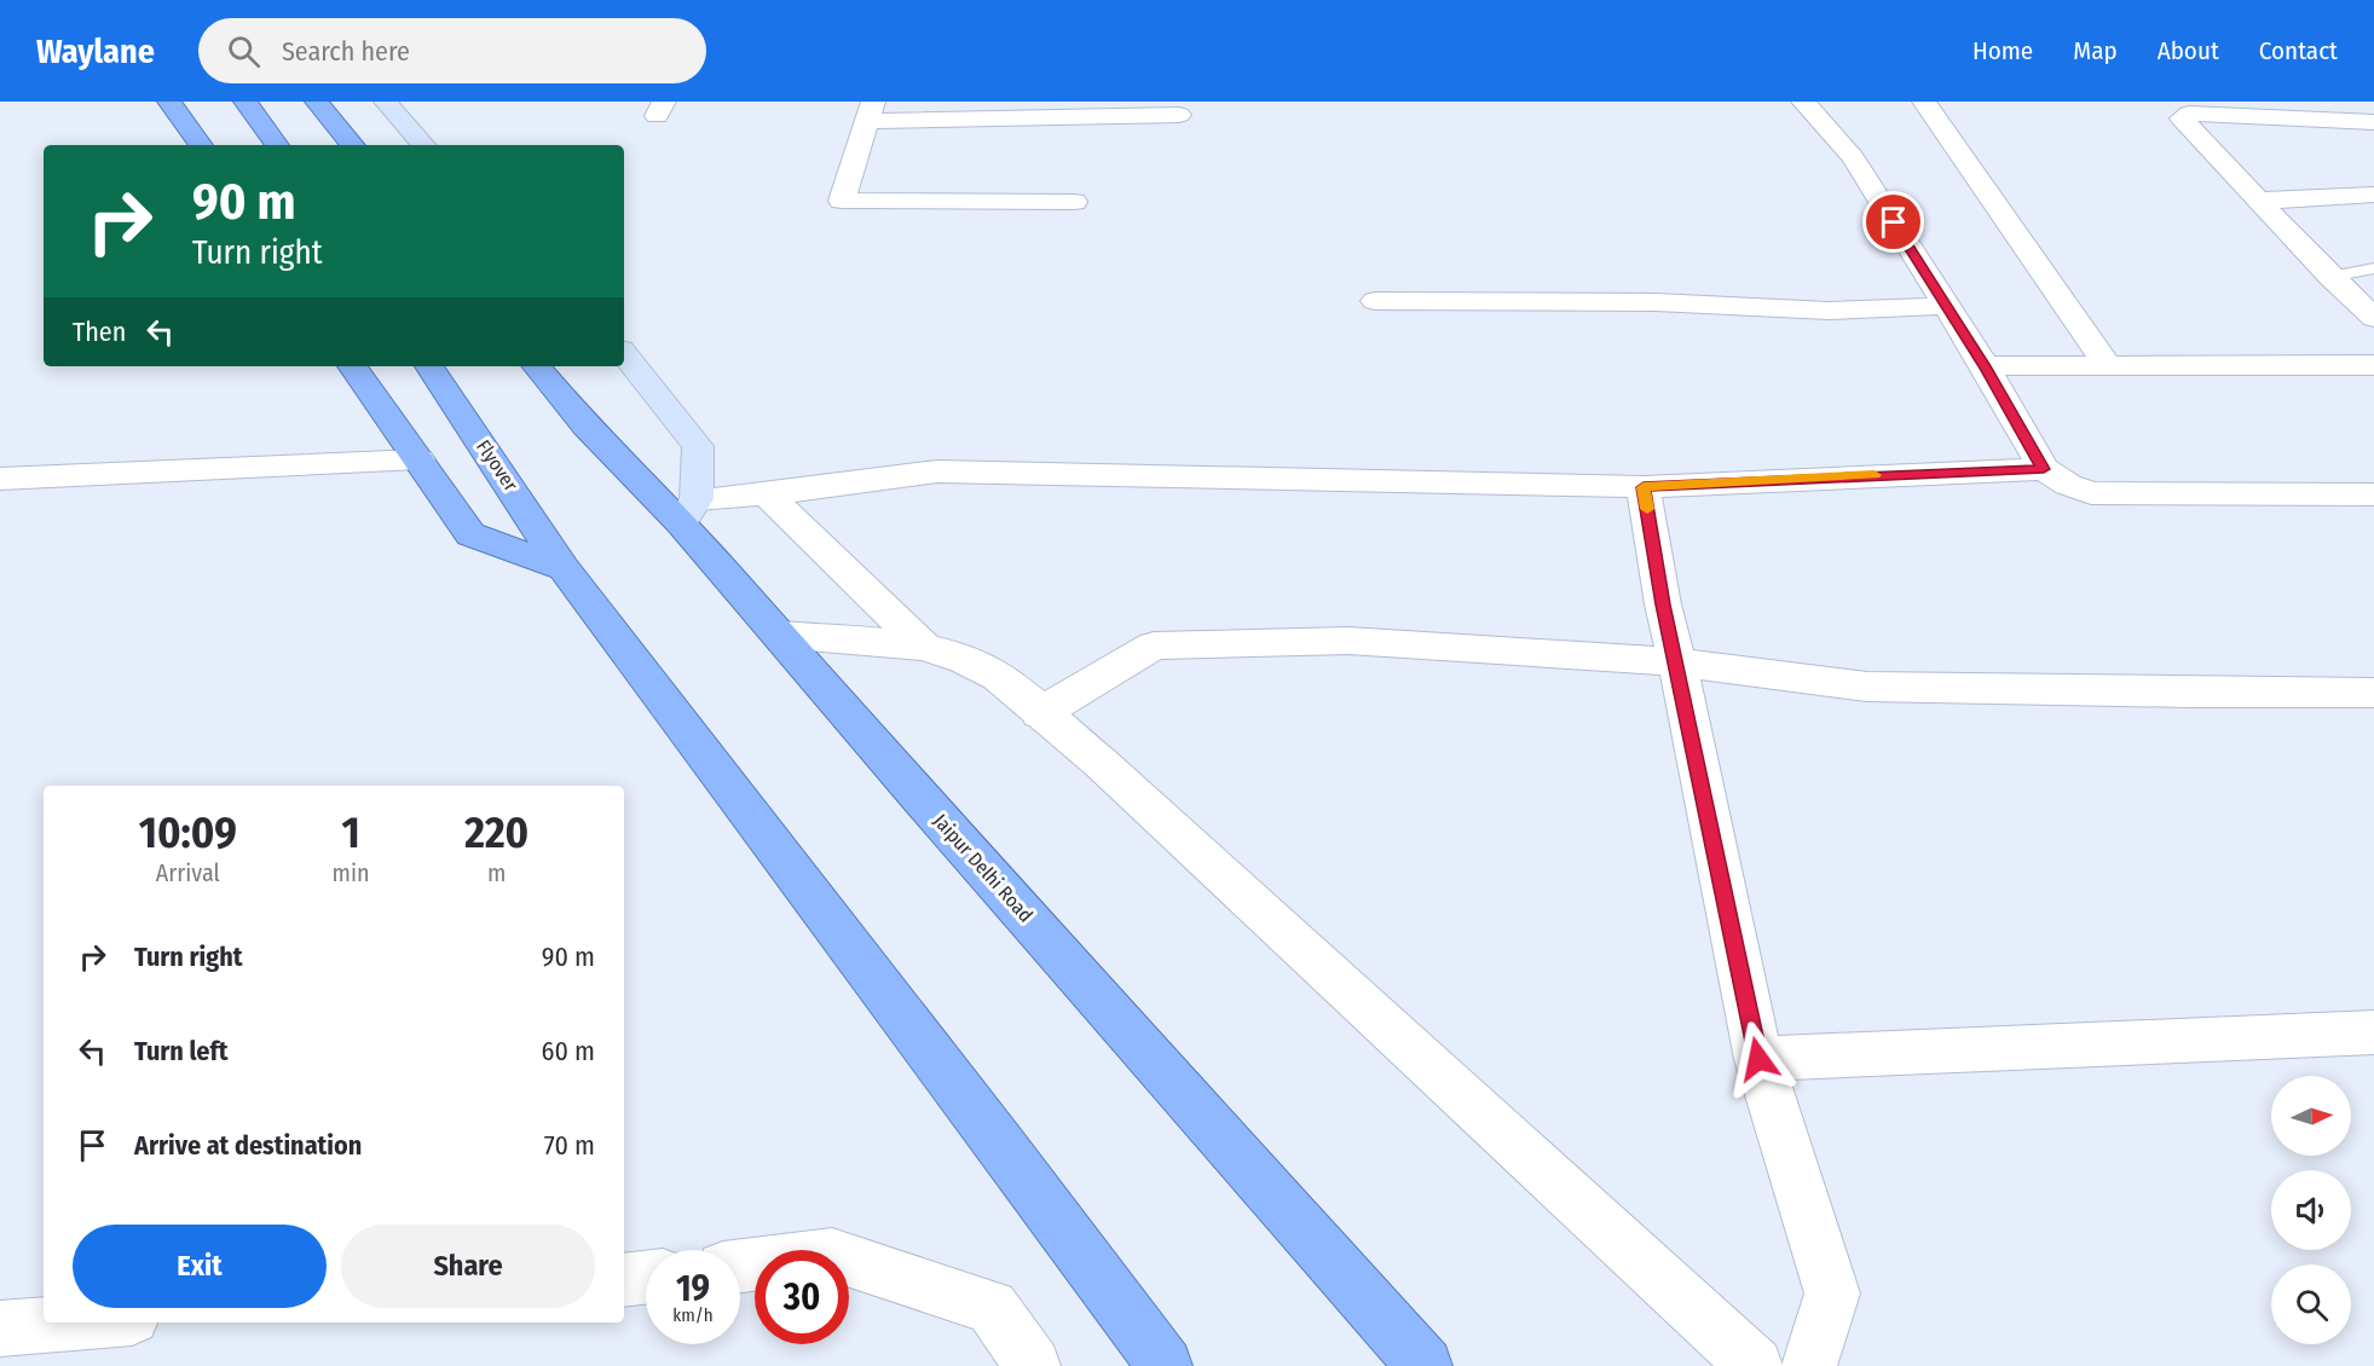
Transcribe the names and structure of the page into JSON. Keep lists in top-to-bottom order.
{
  "streets": {
    "highway": ["Flyover", "Jaipur Delhi Road"]
  },
  "north": "right",
  "page": {
    "header": "Waylane",
    "search": "Search here",
    "nav": [
      "Home",
      "Map",
      "About",
      "Contact"
    ],
    "turn": ["90 m", "Turn right"],
    "then": "Then",
    "eta": [
      "10:09",
      "Arrival",
      "1",
      "min",
      "220",
      "m"
    ],
    "list": [
      {
        "name": "Turn right",
        "value": "90 m"
      },
      {
        "name": "Turn left",
        "value": "60 m"
      },
      {
        "name": "Arrive at destination",
        "value": "70 m"
      }
    ],
    "buttons": ["Exit", "Share"],
    "speed": "19 km/h",
    "limit": "30"
  }
}
